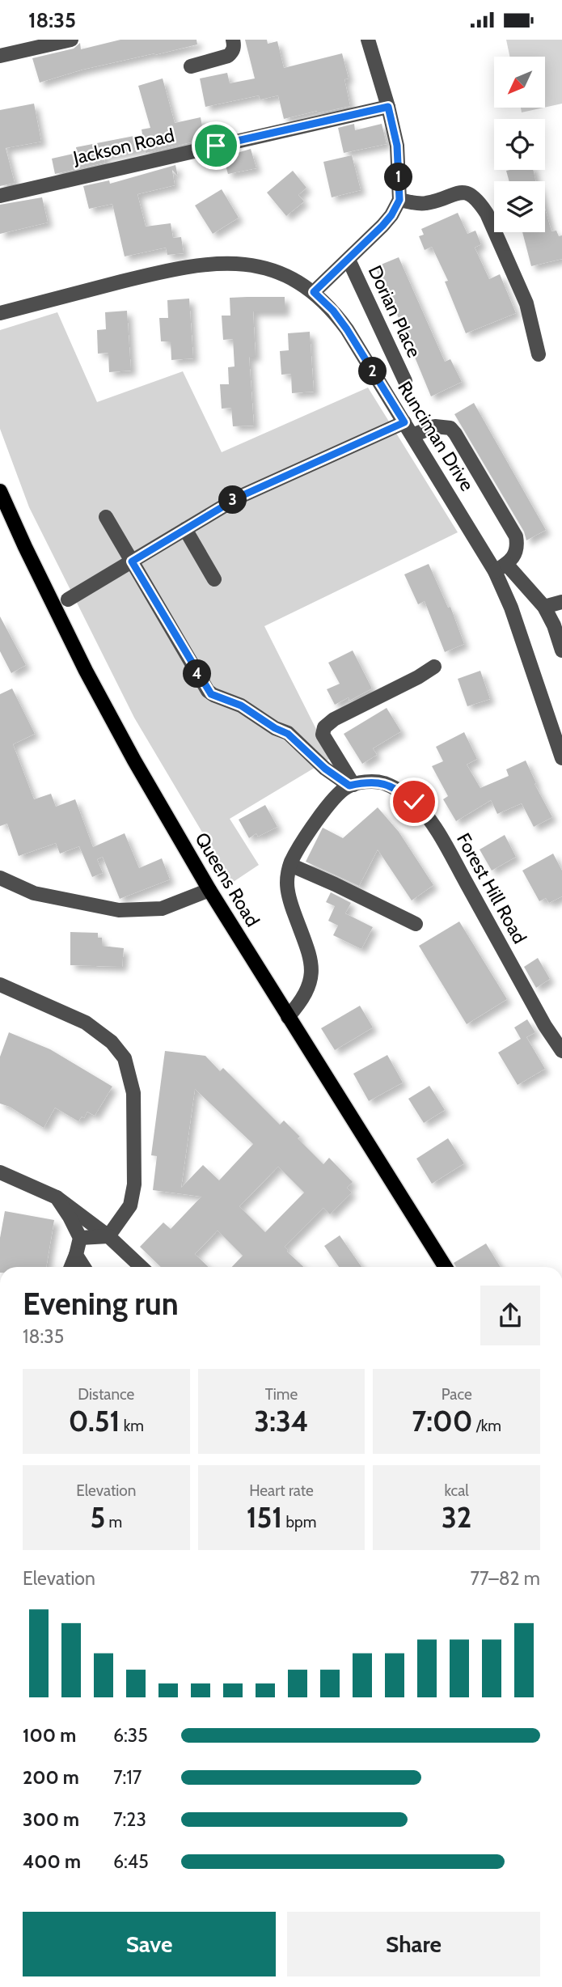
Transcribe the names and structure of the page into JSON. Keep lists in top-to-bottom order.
{
  "streets": {
    "main road": ["Queens Road"],
    "street": [
      "Jackson Road",
      "Dorian Place",
      "Runciman Drive",
      "Forest Hill Road"
    ]
  },
  "north": "bottom left",
  "page": {
    "status": "18:35",
    "pins": [
      "1",
      "2",
      "3",
      "4"
    ],
    "heading": ["Evening run", "18:35"],
    "stats": [
      ["Distance", "0.51 km"],
      ["Time", "3:34"],
      ["Pace", "7:00 /km"],
      ["Elevation", "5 m"],
      ["Heart rate", "151 bpm"],
      ["kcal", "32"]
    ],
    "chart": ["Elevation", "77–82 m"],
    "list": [
      {
        "name": "100 m",
        "note": "6:35"
      },
      {
        "name": "200 m",
        "note": "7:17"
      },
      {
        "name": "300 m",
        "note": "7:23"
      },
      {
        "name": "400 m",
        "note": "6:45"
      }
    ],
    "buttons": ["Save", "Share"]
  }
}
